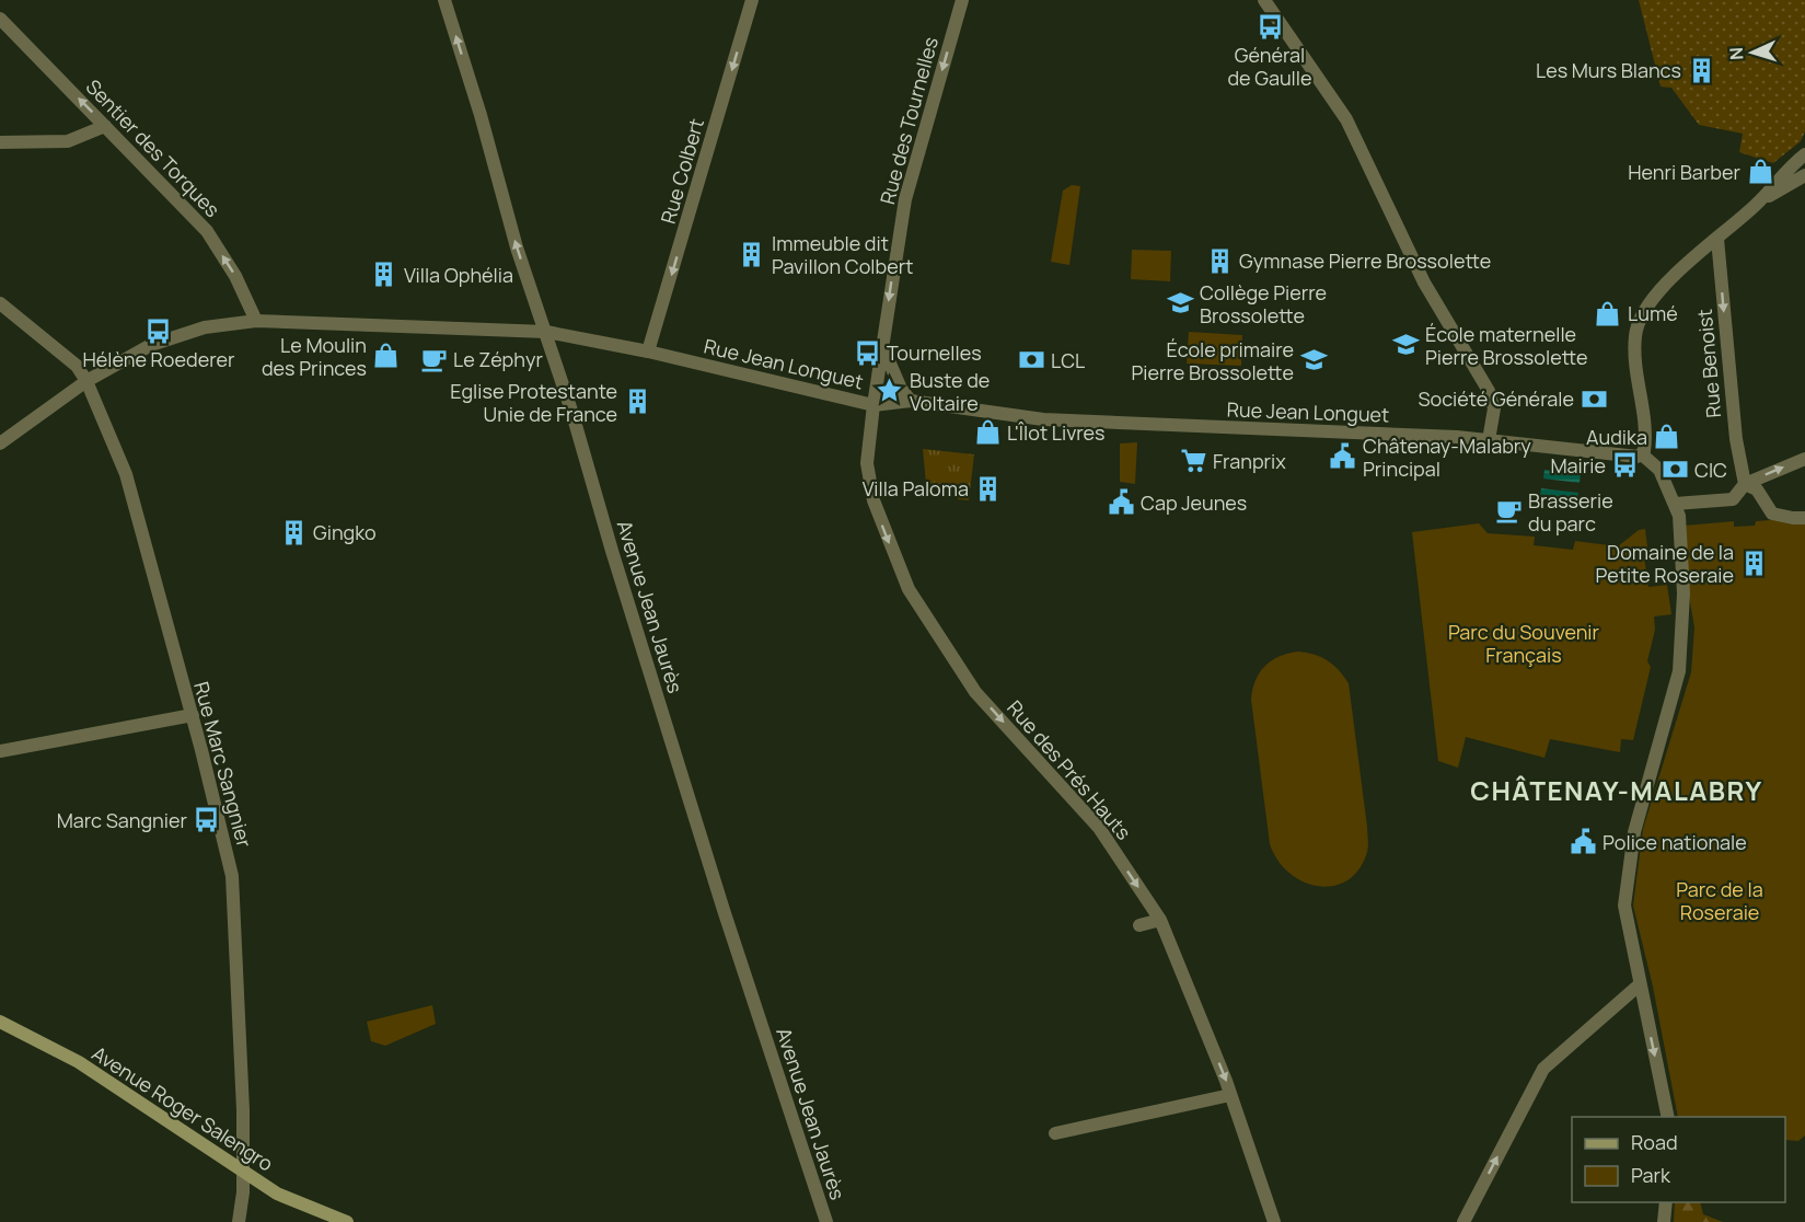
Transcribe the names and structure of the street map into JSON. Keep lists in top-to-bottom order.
{
  "streets": {
    "main road": ["Avenue Roger Salengro"],
    "street": [
      "Rue des Tournelles",
      "Sentier des Torques",
      "Rue Colbert",
      "Rue Jean Longuet",
      "Rue Benoist",
      "Avenue Jean Jaurès",
      "Rue Marc Sangnier",
      "Rue des Prés Hauts"
    ]
  },
  "crossings": [
    ["Rue des Tournelles", "Rue des Prés Hauts"],
    ["Sentier des Torques", "Rue Jean Longuet"],
    ["Rue Colbert", "Rue Jean Longuet"],
    ["Rue Jean Longuet", "Avenue Jean Jaurès"],
    ["Rue Jean Longuet", "Rue Marc Sangnier"],
    ["Rue Jean Longuet", "Rue des Prés Hauts"],
    ["Rue Marc Sangnier", "Avenue Roger Salengro"]
  ],
  "one_way": [
    "Rue des Tournelles",
    "Sentier des Torques",
    "Rue Colbert",
    "Rue Benoist",
    "Rue des Prés Hauts"
  ],
  "districts": ["CHÂTENAY-MALABRY"],
  "parks": ["Parc du Souvenir Français", "Parc de la Roseraie"],
  "places": {
    "bus stop": [
      "Général de Gaulle",
      "Hélène Roederer",
      "Tournelles",
      "Mairie",
      "Marc Sangnier"
    ],
    "building": [
      "Les Murs Blancs",
      "Immeuble dit Pavillon Colbert",
      "Gymnase Pierre Brossolette",
      "Villa Ophélia",
      "Eglise Protestante Unie de France",
      "Villa Paloma",
      "Gingko",
      "Domaine de la Petite Roseraie"
    ],
    "shop": [
      "Henri Barber",
      "Lumé",
      "Le Moulin des Princes",
      "L'Îlot Livres",
      "Audika"
    ],
    "school or university": ["Collège Pierre Brossolette", "École maternelle Pierre Brossolette", "École primaire Pierre Brossolette"],
    "cafe": ["Le Zéphyr", "Brasserie du parc"],
    "bank": ["LCL", "Société Générale", "CIC"],
    "place": ["Buste de Voltaire"],
    "public building": ["Châtenay-Malabry Principal", "Cap Jeunes", "Police nationale"],
    "supermarket": ["Franprix"]
  },
  "legend": ["Road", "Park"],
  "north": "left"
}
